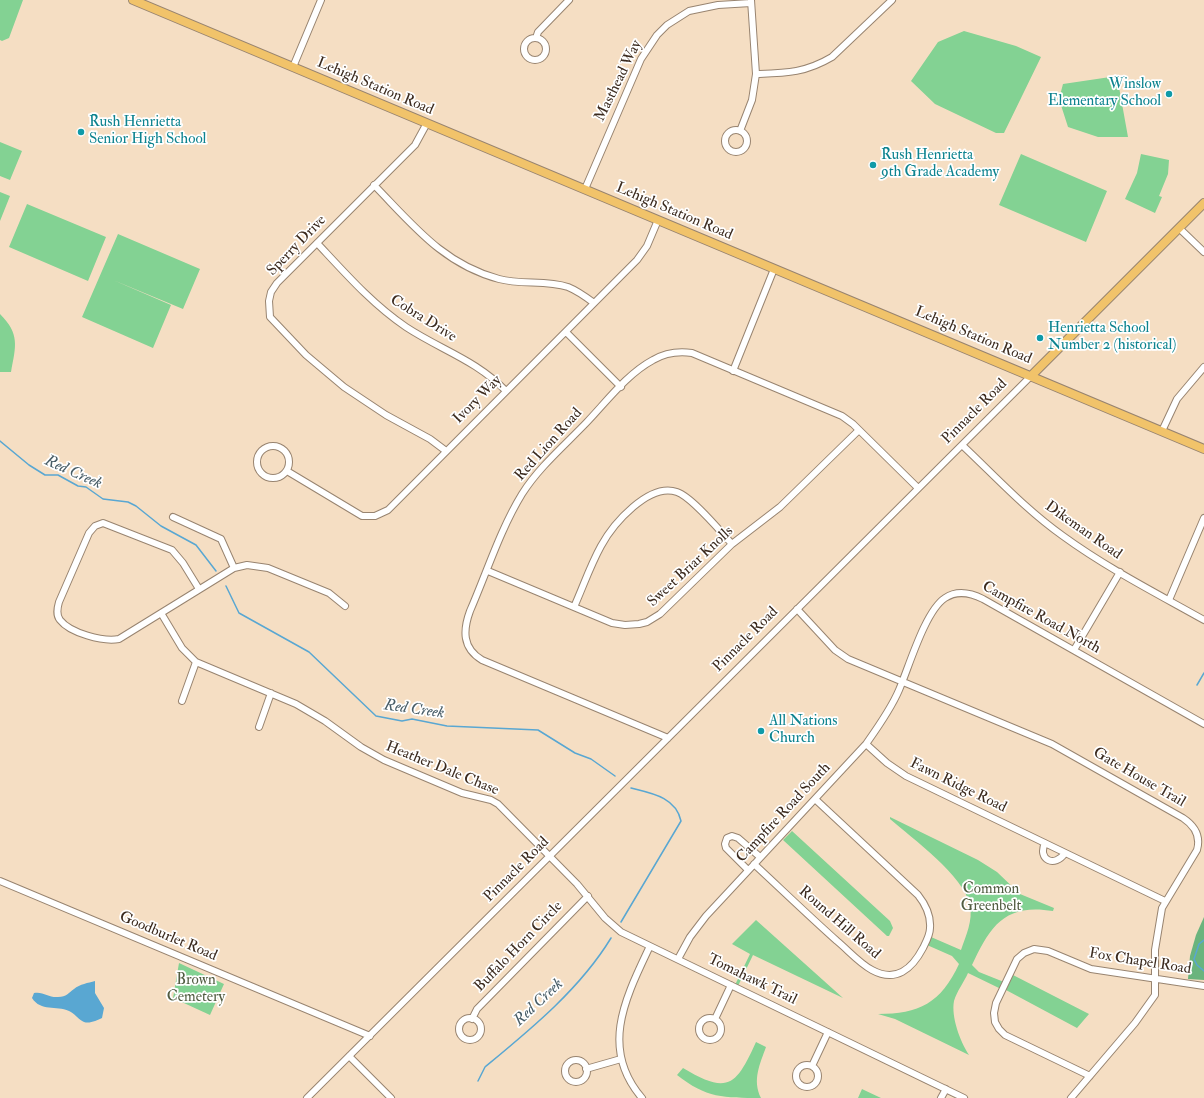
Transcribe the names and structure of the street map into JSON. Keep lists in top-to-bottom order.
{
  "streets": {
    "main road": ["Lehigh Station Road", "Pinnacle Road"],
    "street": [
      "Masthead Way",
      "Sperry Drive",
      "Cobra Drive",
      "Ivory Way",
      "Red Lion Road",
      "Dikeman Road",
      "Sweet Briar Knolls",
      "Campfire Road North",
      "Heather Dale Chase",
      "Gate House Trail",
      "Fawn Ridge Road",
      "Campfire Road South",
      "Round Hill Road",
      "Goodburlet Road",
      "Buffalo Horn Circle",
      "Fox Chapel Road",
      "Tomahawk Trail"
    ]
  },
  "crossings": [
    ["Masthead Way", "Lehigh Station Road"],
    ["Lehigh Station Road", "Sperry Drive"],
    ["Lehigh Station Road", "Ivory Way"],
    ["Lehigh Station Road", "Pinnacle Road"],
    ["Sperry Drive", "Cobra Drive"],
    ["Sperry Drive", "Ivory Way"],
    ["Cobra Drive", "Ivory Way"],
    ["Pinnacle Road", "Red Lion Road"],
    ["Pinnacle Road", "Dikeman Road"],
    ["Pinnacle Road", "Heather Dale Chase"],
    ["Pinnacle Road", "Gate House Trail"],
    ["Pinnacle Road", "Goodburlet Road"],
    ["Pinnacle Road", "Tomahawk Trail"],
    ["Red Lion Road", "Sweet Briar Knolls"],
    ["Campfire Road North", "Gate House Trail"],
    ["Campfire Road North", "Campfire Road South"],
    ["Heather Dale Chase", "Tomahawk Trail"],
    ["Gate House Trail", "Fawn Ridge Road"],
    ["Gate House Trail", "Campfire Road South"],
    ["Gate House Trail", "Fox Chapel Road"],
    ["Fawn Ridge Road", "Campfire Road South"],
    ["Campfire Road South", "Round Hill Road"],
    ["Campfire Road South", "Tomahawk Trail"],
    ["Buffalo Horn Circle", "Tomahawk Trail"]
  ],
  "water": ["Red Creek"],
  "parks": ["Common Greenbelt", "Brown Cemetery"],
  "places": [
    "Winslow Elementary School",
    "Rush Henrietta Senior High School",
    "Rush Henrietta 9th Grade Academy",
    "Henrietta School Number 2 (historical)",
    "All Nations Church"
  ]
}
